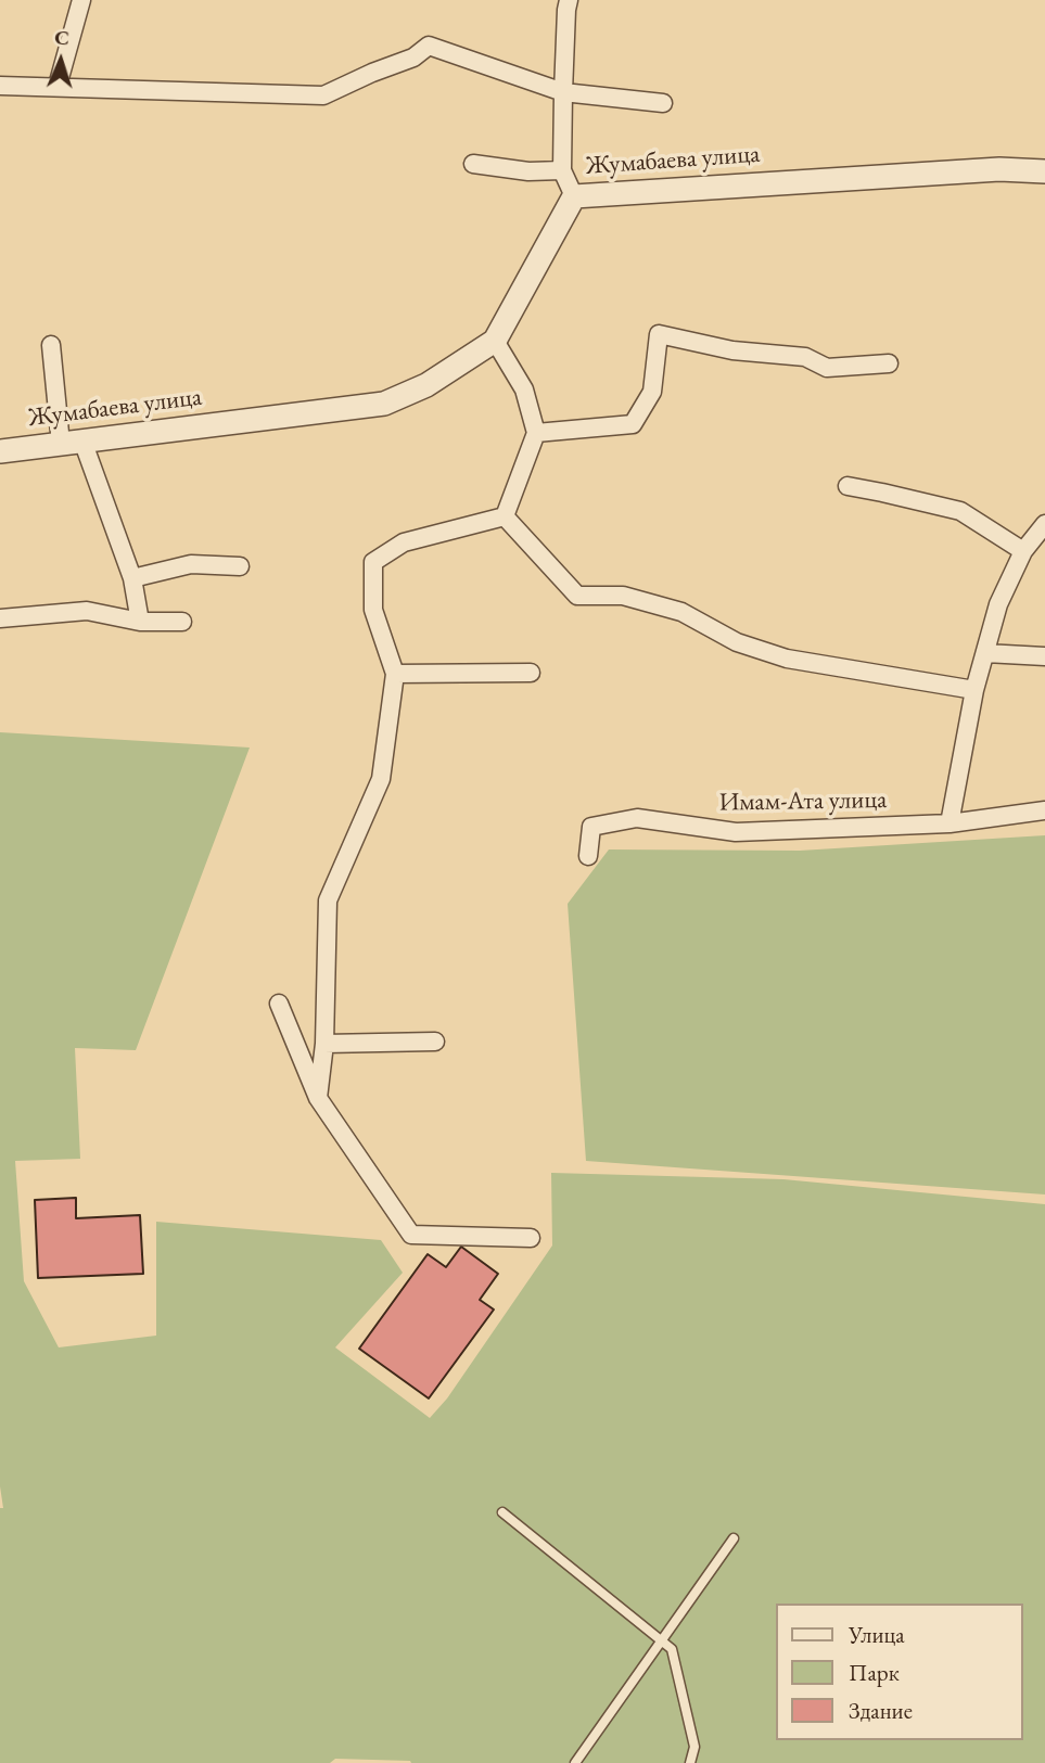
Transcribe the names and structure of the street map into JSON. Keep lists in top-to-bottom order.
{
  "streets": {
    "street": ["Жумабаева улица", "Имам-Ата улица"]
  },
  "legend": ["Улица", "Парк", "Здание"],
  "north": "top"
}
